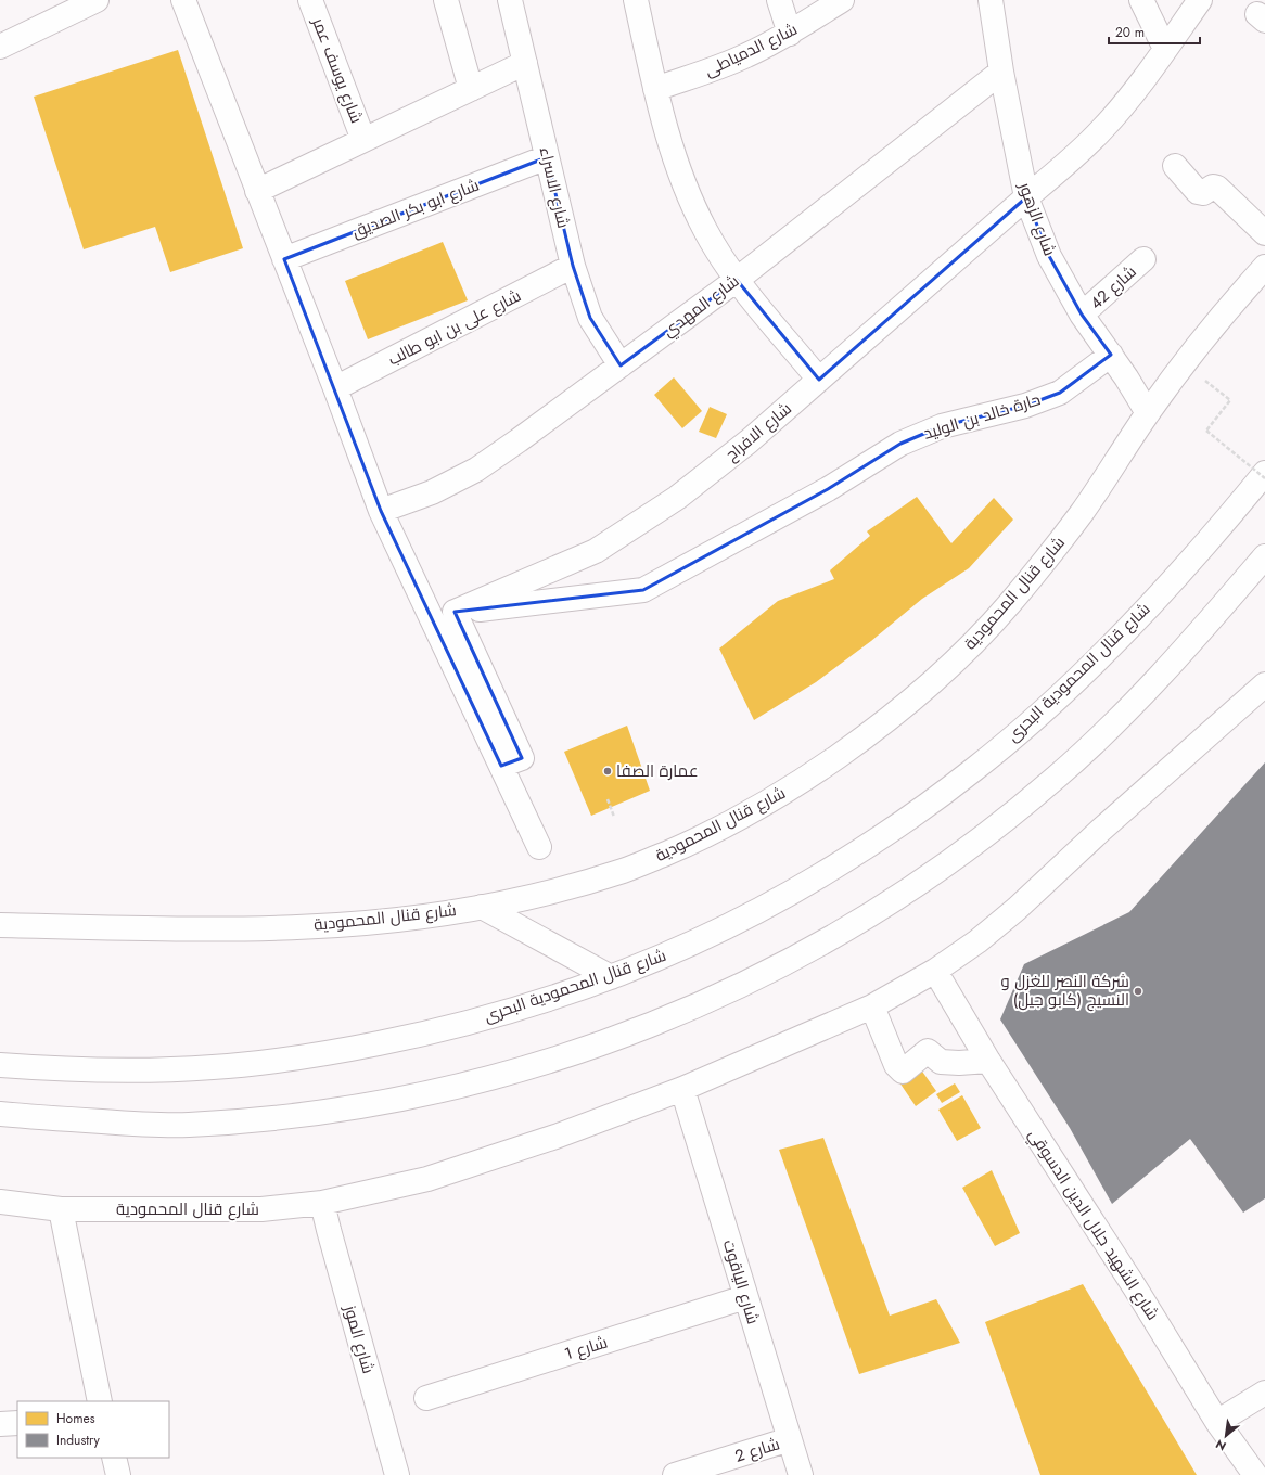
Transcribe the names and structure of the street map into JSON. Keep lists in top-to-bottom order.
{
  "streets": {
    "street": [
      "شارع الدمياطى",
      "شارع يوسف عمر",
      "شارع الاسراء",
      "شارع ابو بكر الصديق",
      "شارع الزهور",
      "شارع 42",
      "شارع المهدي",
      "شارع على بن ابو طالب",
      "حارة خالد بن الوليد",
      "شارع الافراح",
      "شارع قنال المحمودية",
      "شارع قنال المحمودية البحرى",
      "شارع الشهيد جلال الدين الدسوقي",
      "شارع الياقوت",
      "شارع الموز",
      "شارع 1",
      "شارع 2"
    ]
  },
  "crossings": [
    ["شارع الاسراء", "شارع ابو بكر الصديق"],
    ["شارع الاسراء", "شارع المهدي"],
    ["شارع الاسراء", "شارع على بن ابو طالب"],
    ["شارع الزهور", "شارع 42"],
    ["شارع الزهور", "شارع المهدي"],
    ["شارع الزهور", "حارة خالد بن الوليد"],
    ["شارع الزهور", "شارع الافراح"],
    ["شارع الزهور", "شارع قنال المحمودية"],
    ["حارة خالد بن الوليد", "شارع الافراح"],
    ["شارع قنال المحمودية", "شارع الشهيد جلال الدين الدسوقي"],
    ["شارع قنال المحمودية", "شارع الياقوت"],
    ["شارع قنال المحمودية", "شارع الموز"],
    ["شارع الياقوت", "شارع 1"],
    ["شارع الياقوت", "شارع 2"]
  ],
  "places": ["عمارة الصفا", "شركة النصر للغزل و النسيج (كابو جيل)"],
  "legend": ["Homes", "Industry"],
  "scale_bar": "20 m",
  "north": "bottom left"
}
